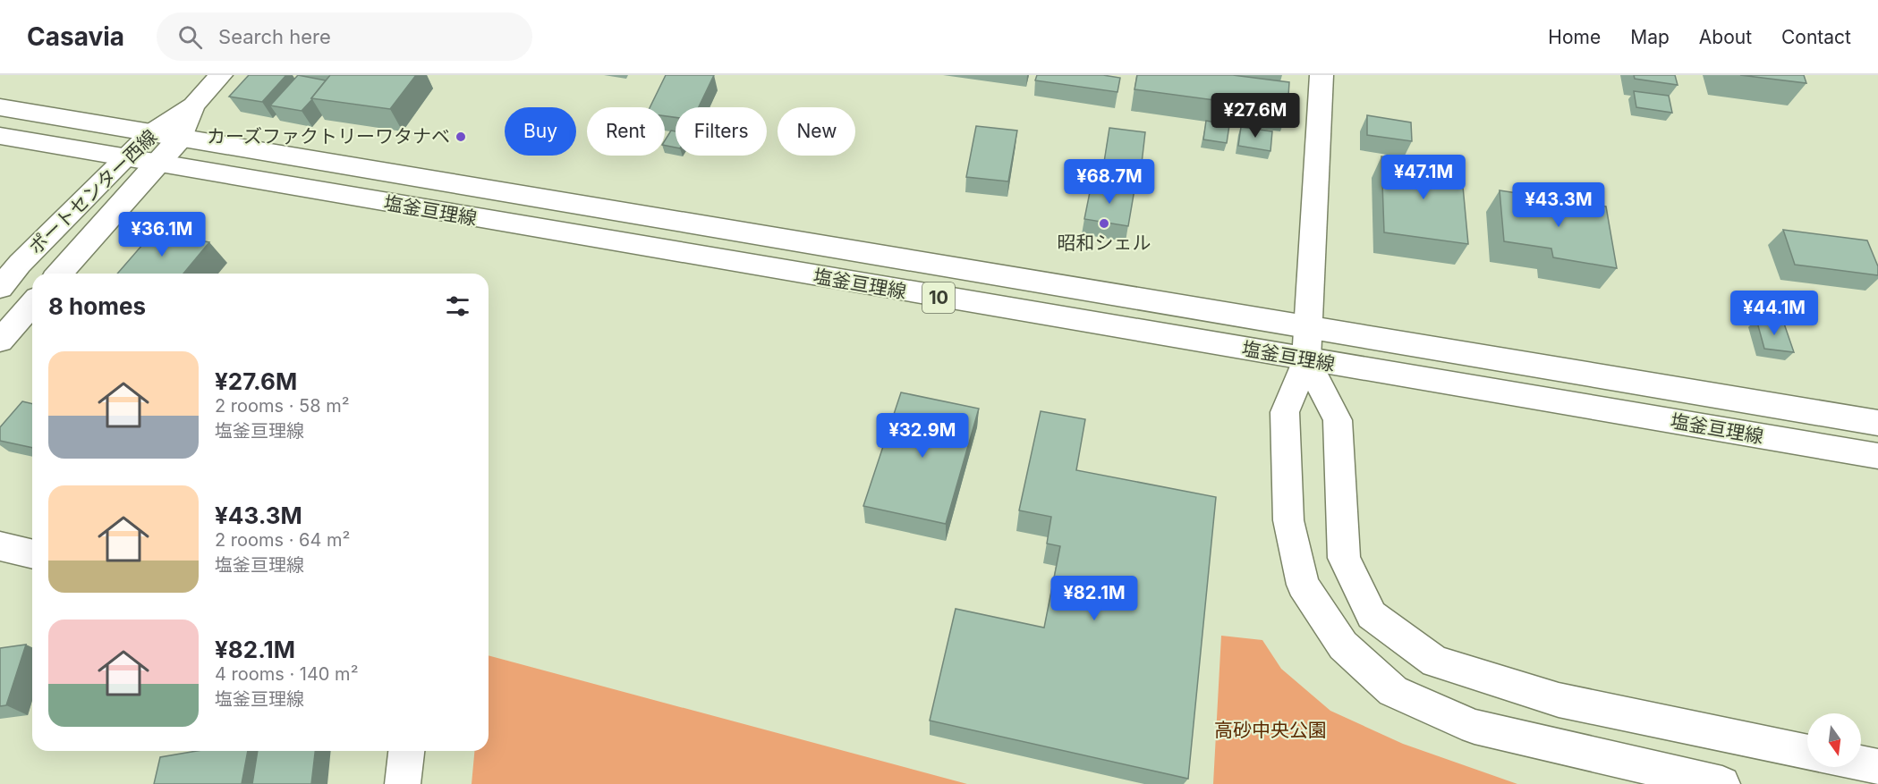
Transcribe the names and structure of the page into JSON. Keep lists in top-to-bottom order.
{
  "streets": {
    "main road": ["ポートセンター西線", "塩釜亘理線", "10"]
  },
  "crossings": [
    ["ポートセンター西線", "塩釜亘理線"]
  ],
  "parks": ["高砂中央公園"],
  "places": ["カーズファクトリーワタナベ", "昭和シェル"],
  "north": "bottom",
  "page": {
    "header": "Casavia",
    "search": "Search here",
    "nav": [
      "Home",
      "Map",
      "About",
      "Contact"
    ],
    "price": [
      "¥27.6M",
      "¥47.1M",
      "¥68.7M",
      "¥43.3M",
      "¥36.1M",
      "¥44.1M",
      "¥32.9M",
      "¥82.1M"
    ],
    "chip": [
      "Buy",
      "Rent",
      "Filters",
      "New"
    ],
    "heading": "8 homes",
    "list": [
      {
        "name": "¥27.6M",
        "note": "2 rooms · 58 m² · 塩釜亘理線"
      },
      {
        "name": "¥43.3M",
        "note": "2 rooms · 64 m² · 塩釜亘理線"
      },
      {
        "name": "¥82.1M",
        "note": "4 rooms · 140 m² · 塩釜亘理線"
      }
    ]
  }
}
